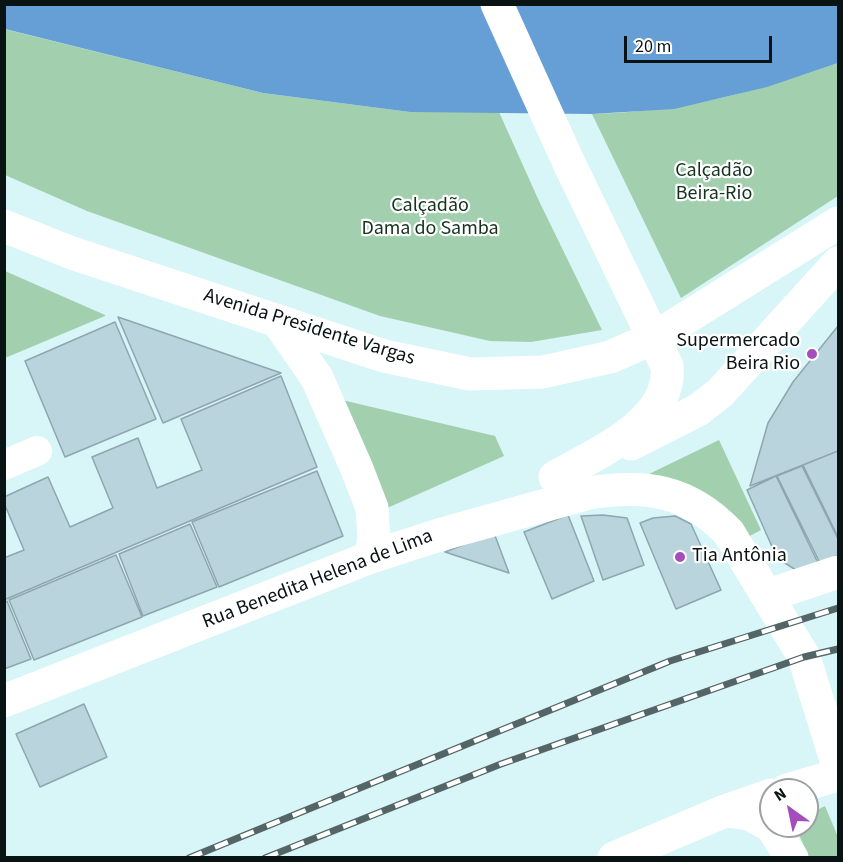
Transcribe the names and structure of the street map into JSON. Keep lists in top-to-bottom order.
{
  "streets": {
    "street": ["Avenida Presidente Vargas", "Rua Benedita Helena de Lima"]
  },
  "parks": ["Calçadão Beira-Rio", "Calçadão Dama do Samba"],
  "places": ["Supermercado Beira Rio", "Tia Antônia"],
  "scale_bar": "20 m",
  "north": "top left"
}
